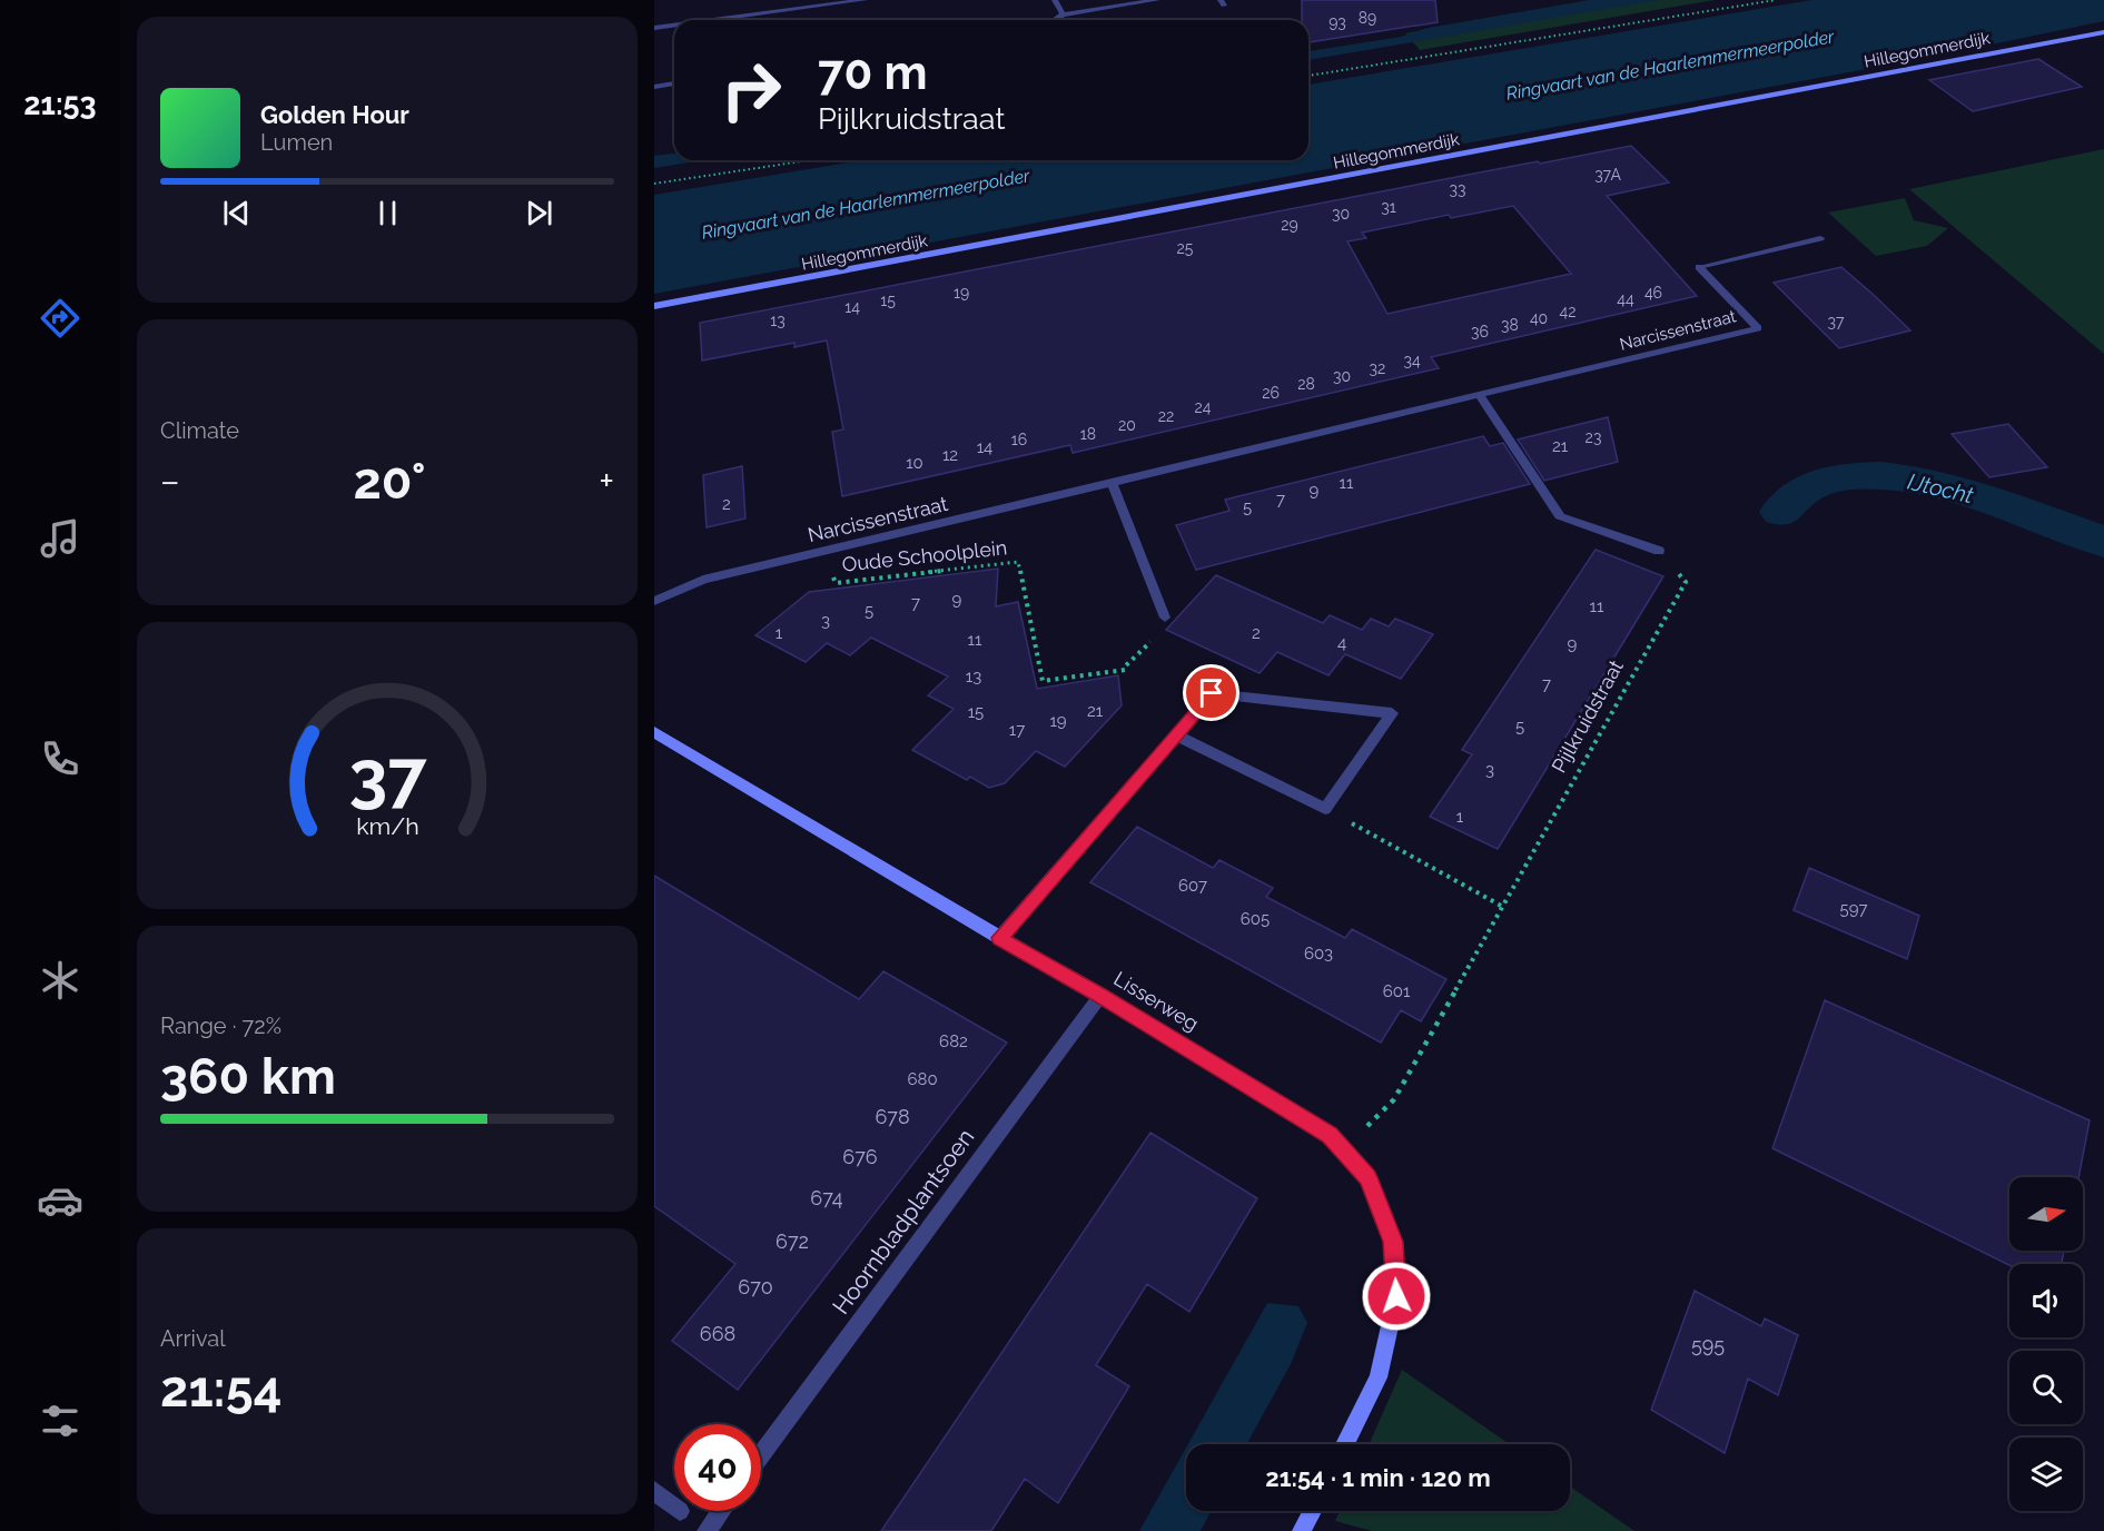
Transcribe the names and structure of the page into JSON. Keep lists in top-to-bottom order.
{
  "streets": {
    "street": [
      "Hillegommerdijk",
      "Narcissenstraat",
      "Lisserweg",
      "Hoornbladplantsoen"
    ],
    "path": ["Oude Schoolplein", "Pijlkruidstraat"]
  },
  "crossings": [
    ["Narcissenstraat", "Oude Schoolplein"],
    ["Pijlkruidstraat", "Lisserweg"],
    ["Lisserweg", "Hoornbladplantsoen"]
  ],
  "water": ["Ringvaart van de Haarlemmermeerpolder", "IJtocht"],
  "house_numbers": [
    "89",
    "93",
    "37A",
    "33",
    "31",
    "30",
    "29",
    "25",
    "19",
    "46",
    "44",
    "15",
    "14",
    "42",
    "40",
    "13",
    "37",
    "38",
    "36",
    "34",
    "32",
    "30",
    "28",
    "26",
    "24",
    "22",
    "20",
    "18",
    "23",
    "16",
    "21",
    "14",
    "12",
    "10",
    "11",
    "9",
    "7",
    "2",
    "5",
    "9",
    "7",
    "11",
    "5",
    "3",
    "1",
    "2",
    "11",
    "4",
    "9",
    "13",
    "7",
    "21",
    "15",
    "19",
    "5",
    "17",
    "3",
    "1",
    "607",
    "597",
    "605",
    "603",
    "601",
    "682",
    "680",
    "678",
    "676",
    "674",
    "672",
    "670",
    "668",
    "595"
  ],
  "north": "right",
  "page": {
    "tabs": "21:53",
    "turn": ["70 m", "Pijlkruidstraat"],
    "song": ["Golden Hour", "Lumen"],
    "tile": [
      "Climate",
      ["Range · 72%", "360 km"],
      ["Arrival", "21:54"]
    ],
    "heat": ["−", "20°", "+"],
    "limit": "40",
    "trip": "21:54 · 1 min · 120 m",
    "gauge": ["37", "km/h"]
  }
}
